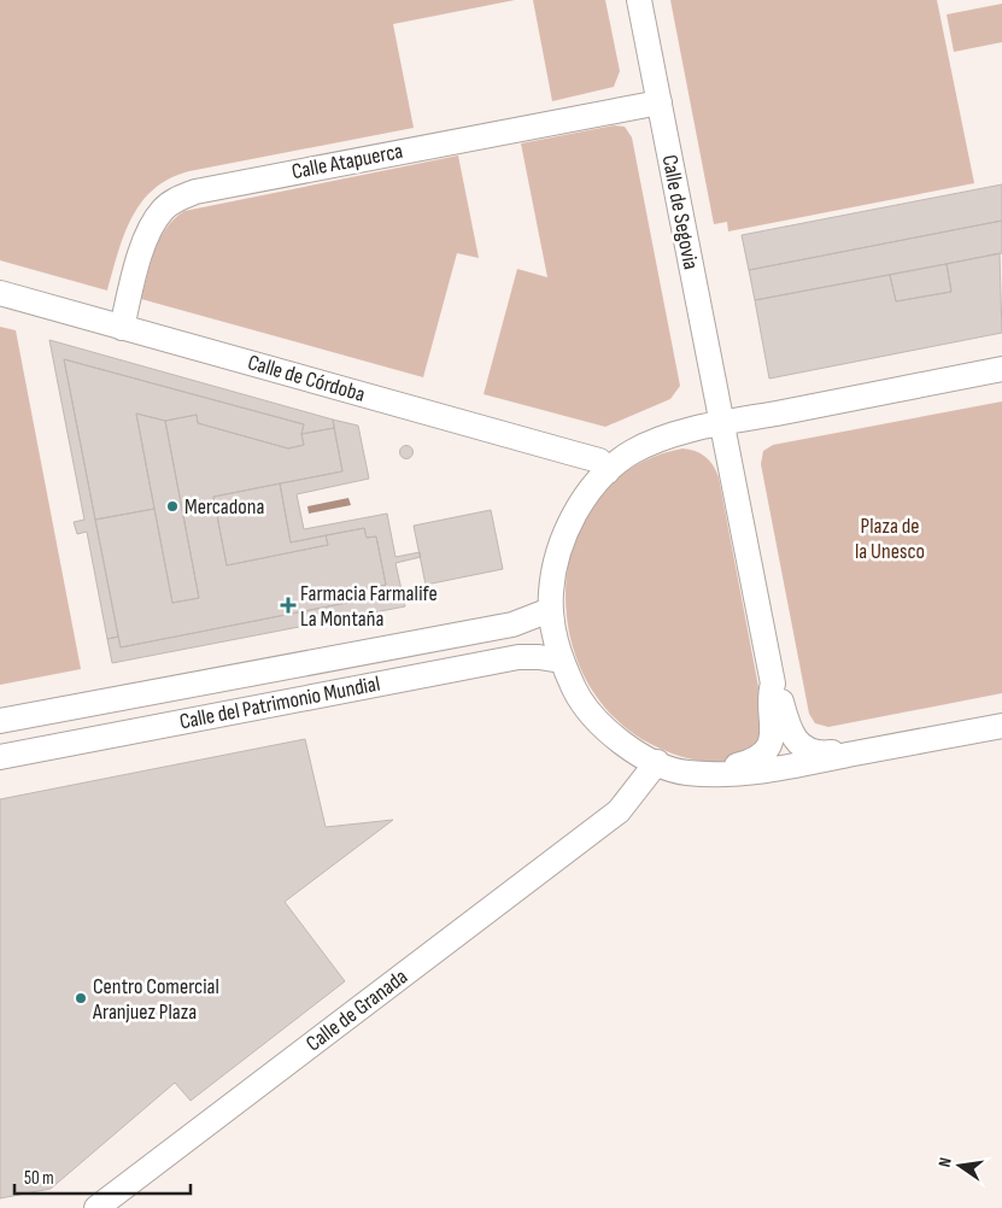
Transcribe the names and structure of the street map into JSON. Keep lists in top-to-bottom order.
{
  "streets": {
    "street": [
      "Calle Atapuerca",
      "Calle de Segovia",
      "Calle de Córdoba",
      "Calle del Patrimonio Mundial",
      "Calle de Granada"
    ]
  },
  "crossings": [
    ["Calle Atapuerca", "Calle de Segovia"],
    ["Calle Atapuerca", "Calle de Córdoba"]
  ],
  "parks": ["Plaza de la Unesco"],
  "places": {
    "other": ["Mercadona", "Centro Comercial Aranjuez Plaza"],
    "health": ["Farmacia Farmalife La Montaña"]
  },
  "scale_bar": "50 m",
  "north": "left"
}
